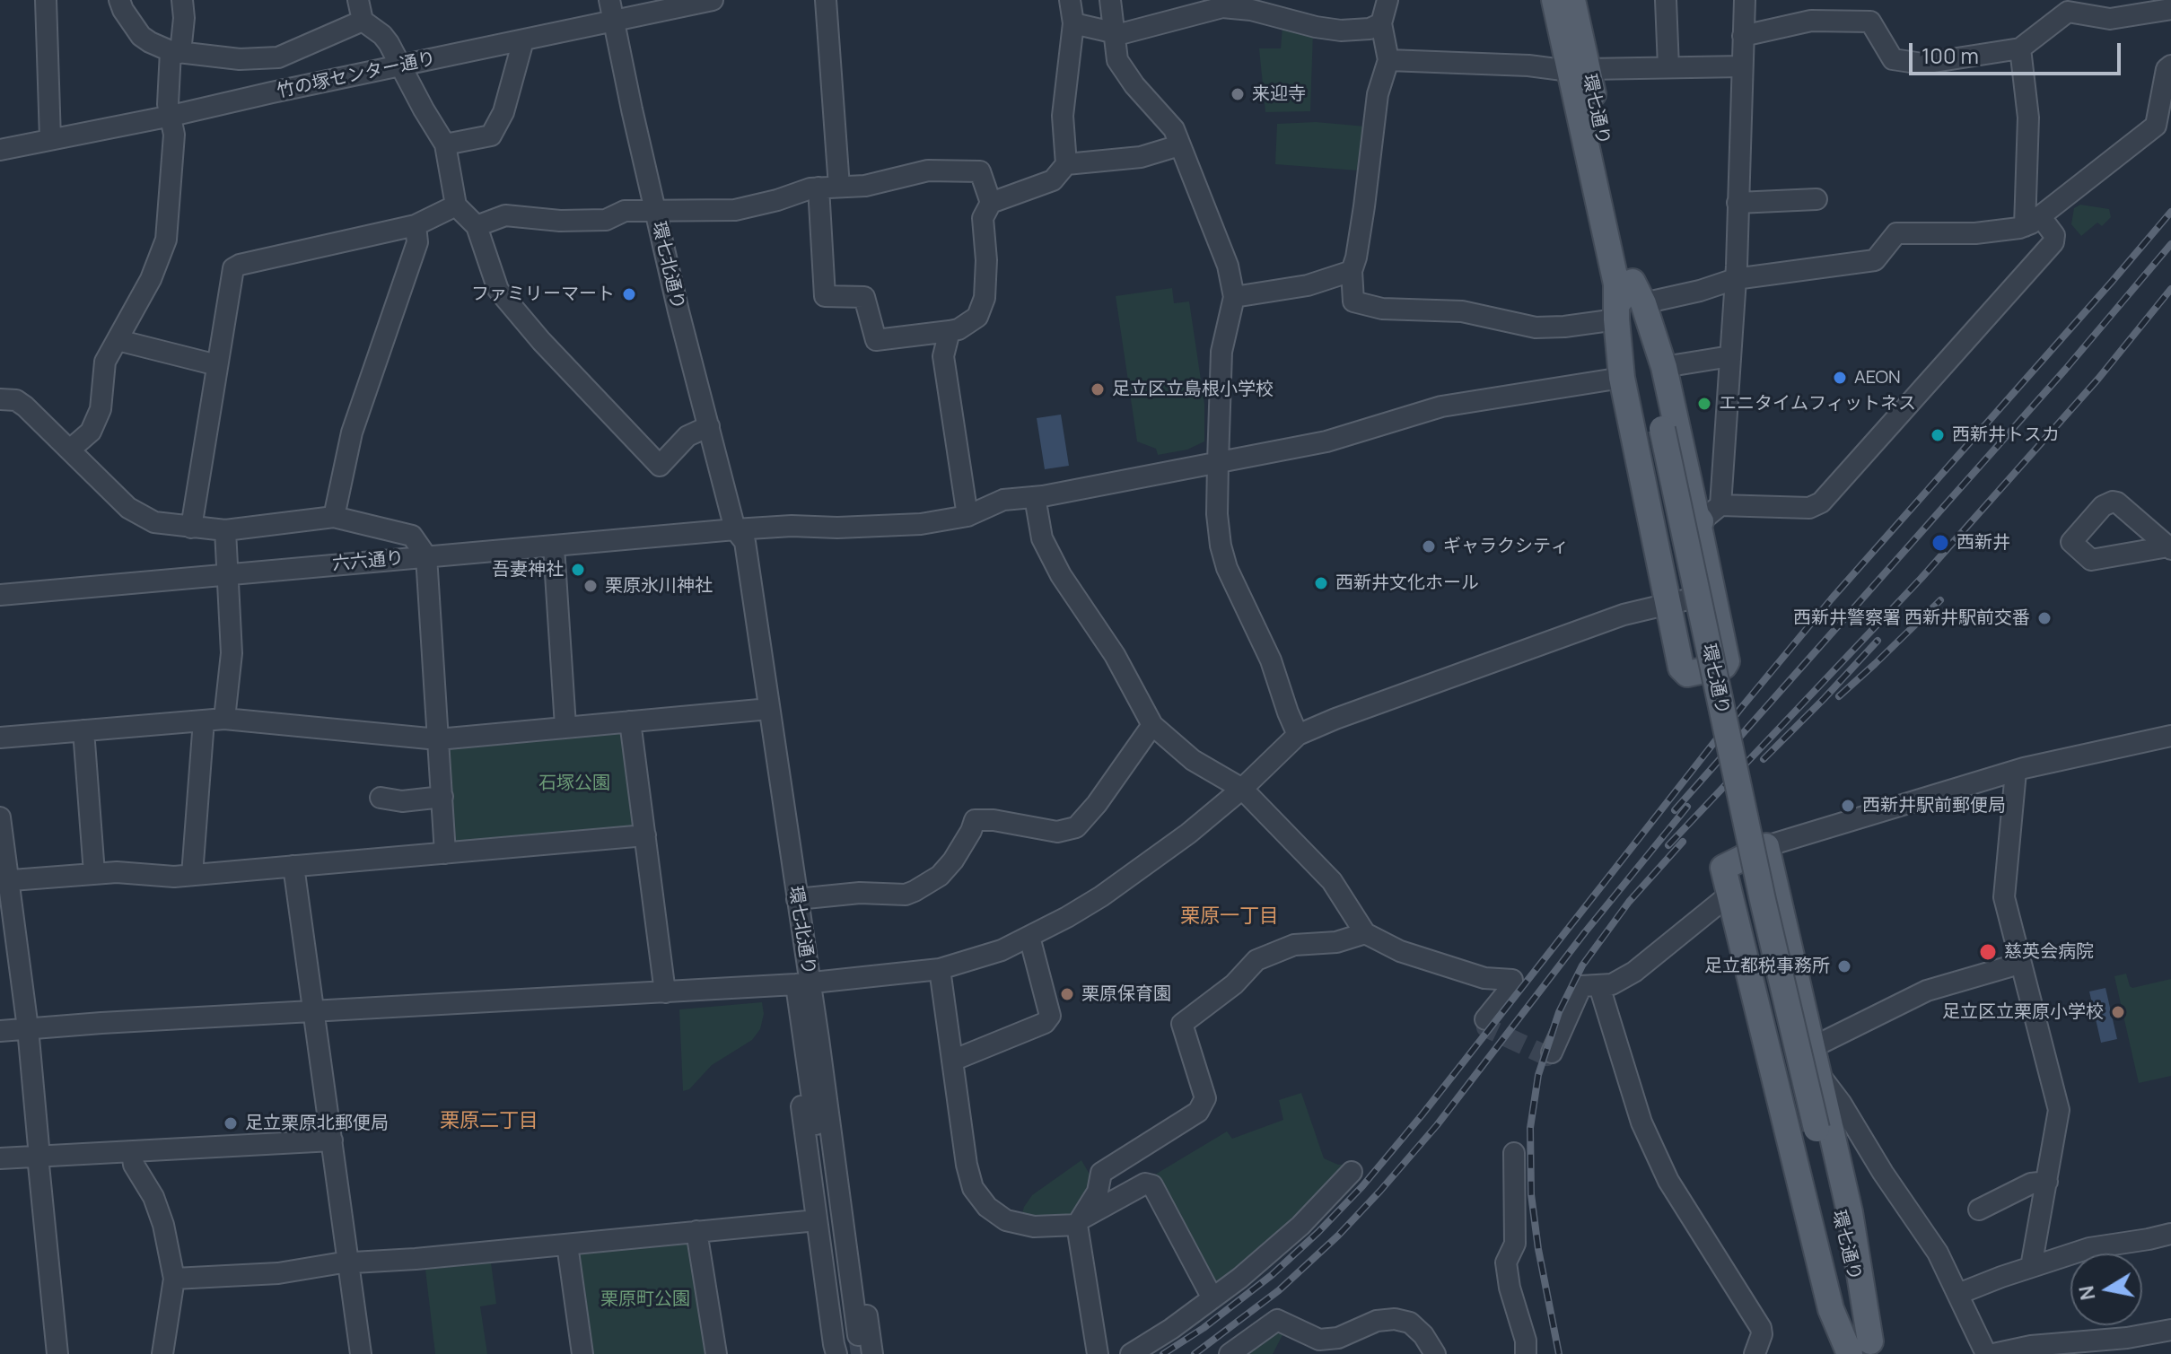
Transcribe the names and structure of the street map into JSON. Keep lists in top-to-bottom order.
{
  "streets": {
    "main road": ["環七通り"],
    "street": ["竹の塚センター通り", "環七北通り", "六六通り"]
  },
  "crossings": [
    ["竹の塚センター通り", "環七北通り"],
    ["環七北通り", "六六通り"]
  ],
  "districts": ["栗原一丁目", "栗原二丁目"],
  "parks": ["石塚公園", "栗原町公園"],
  "places": [
    "来迎寺",
    "ファミリーマート",
    "AEON",
    "足立区立島根小学校",
    "エニタイムフィットネス",
    "西新井トスカ",
    "西新井",
    "ギャラクシティ",
    "吾妻神社",
    "西新井文化ホール",
    "栗原氷川神社",
    "西新井警察署 西新井駅前交番",
    "西新井駅前郵便局",
    "慈英会病院",
    "足立都税事務所",
    "栗原保育園",
    "足立区立栗原小学校",
    "足立栗原北郵便局"
  ],
  "scale_bar": "100 m",
  "north": "left"
}
